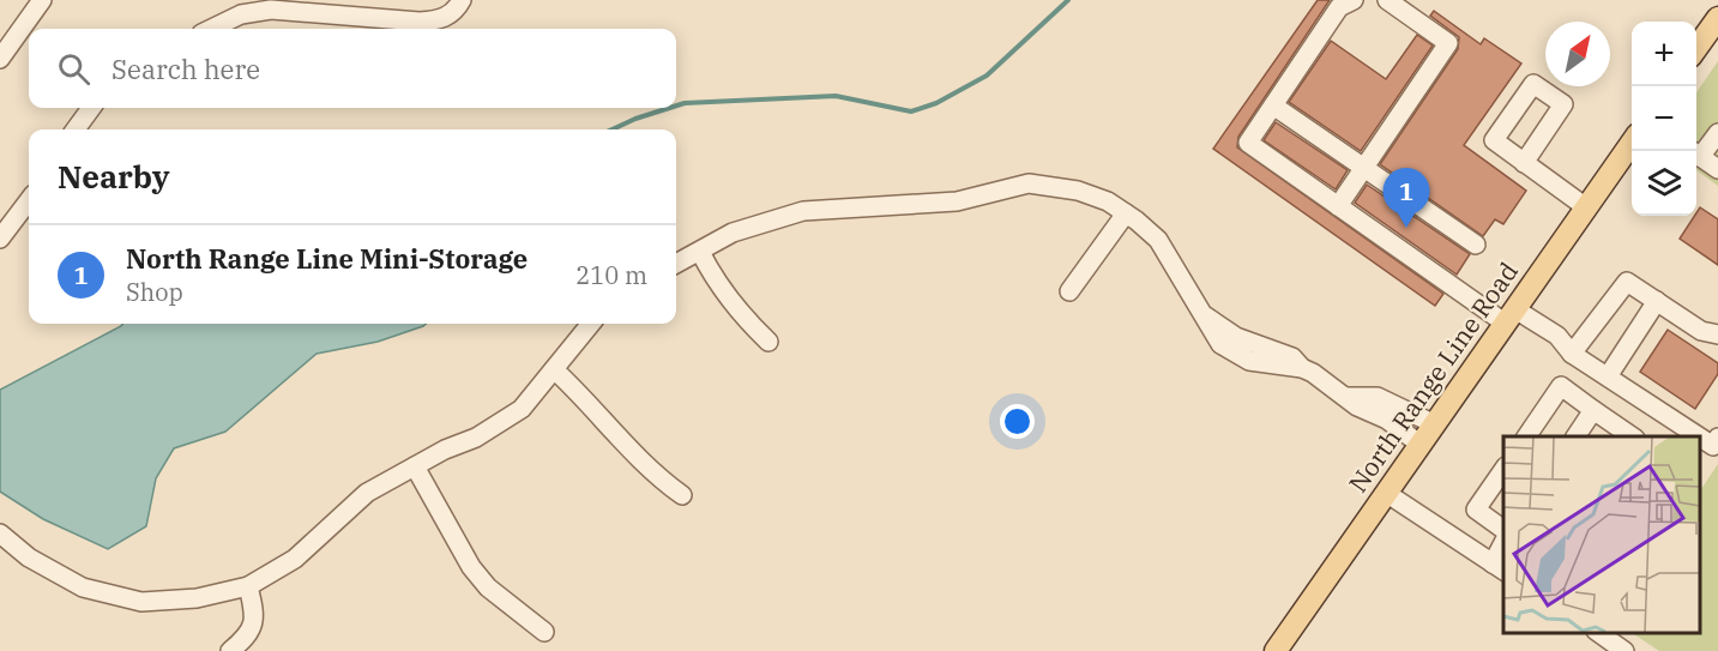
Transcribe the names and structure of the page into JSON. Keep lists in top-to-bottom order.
{
  "streets": {
    "main road": ["North Range Line Road"]
  },
  "north": "top right",
  "page": {
    "map_buttons": ["+", "−"],
    "search": "Search here",
    "heading": "Nearby",
    "pins": "1",
    "list": [
      {
        "mark": "1",
        "name": "North Range Line Mini-Storage",
        "note": "Shop",
        "value": "210 m"
      }
    ]
  }
}
